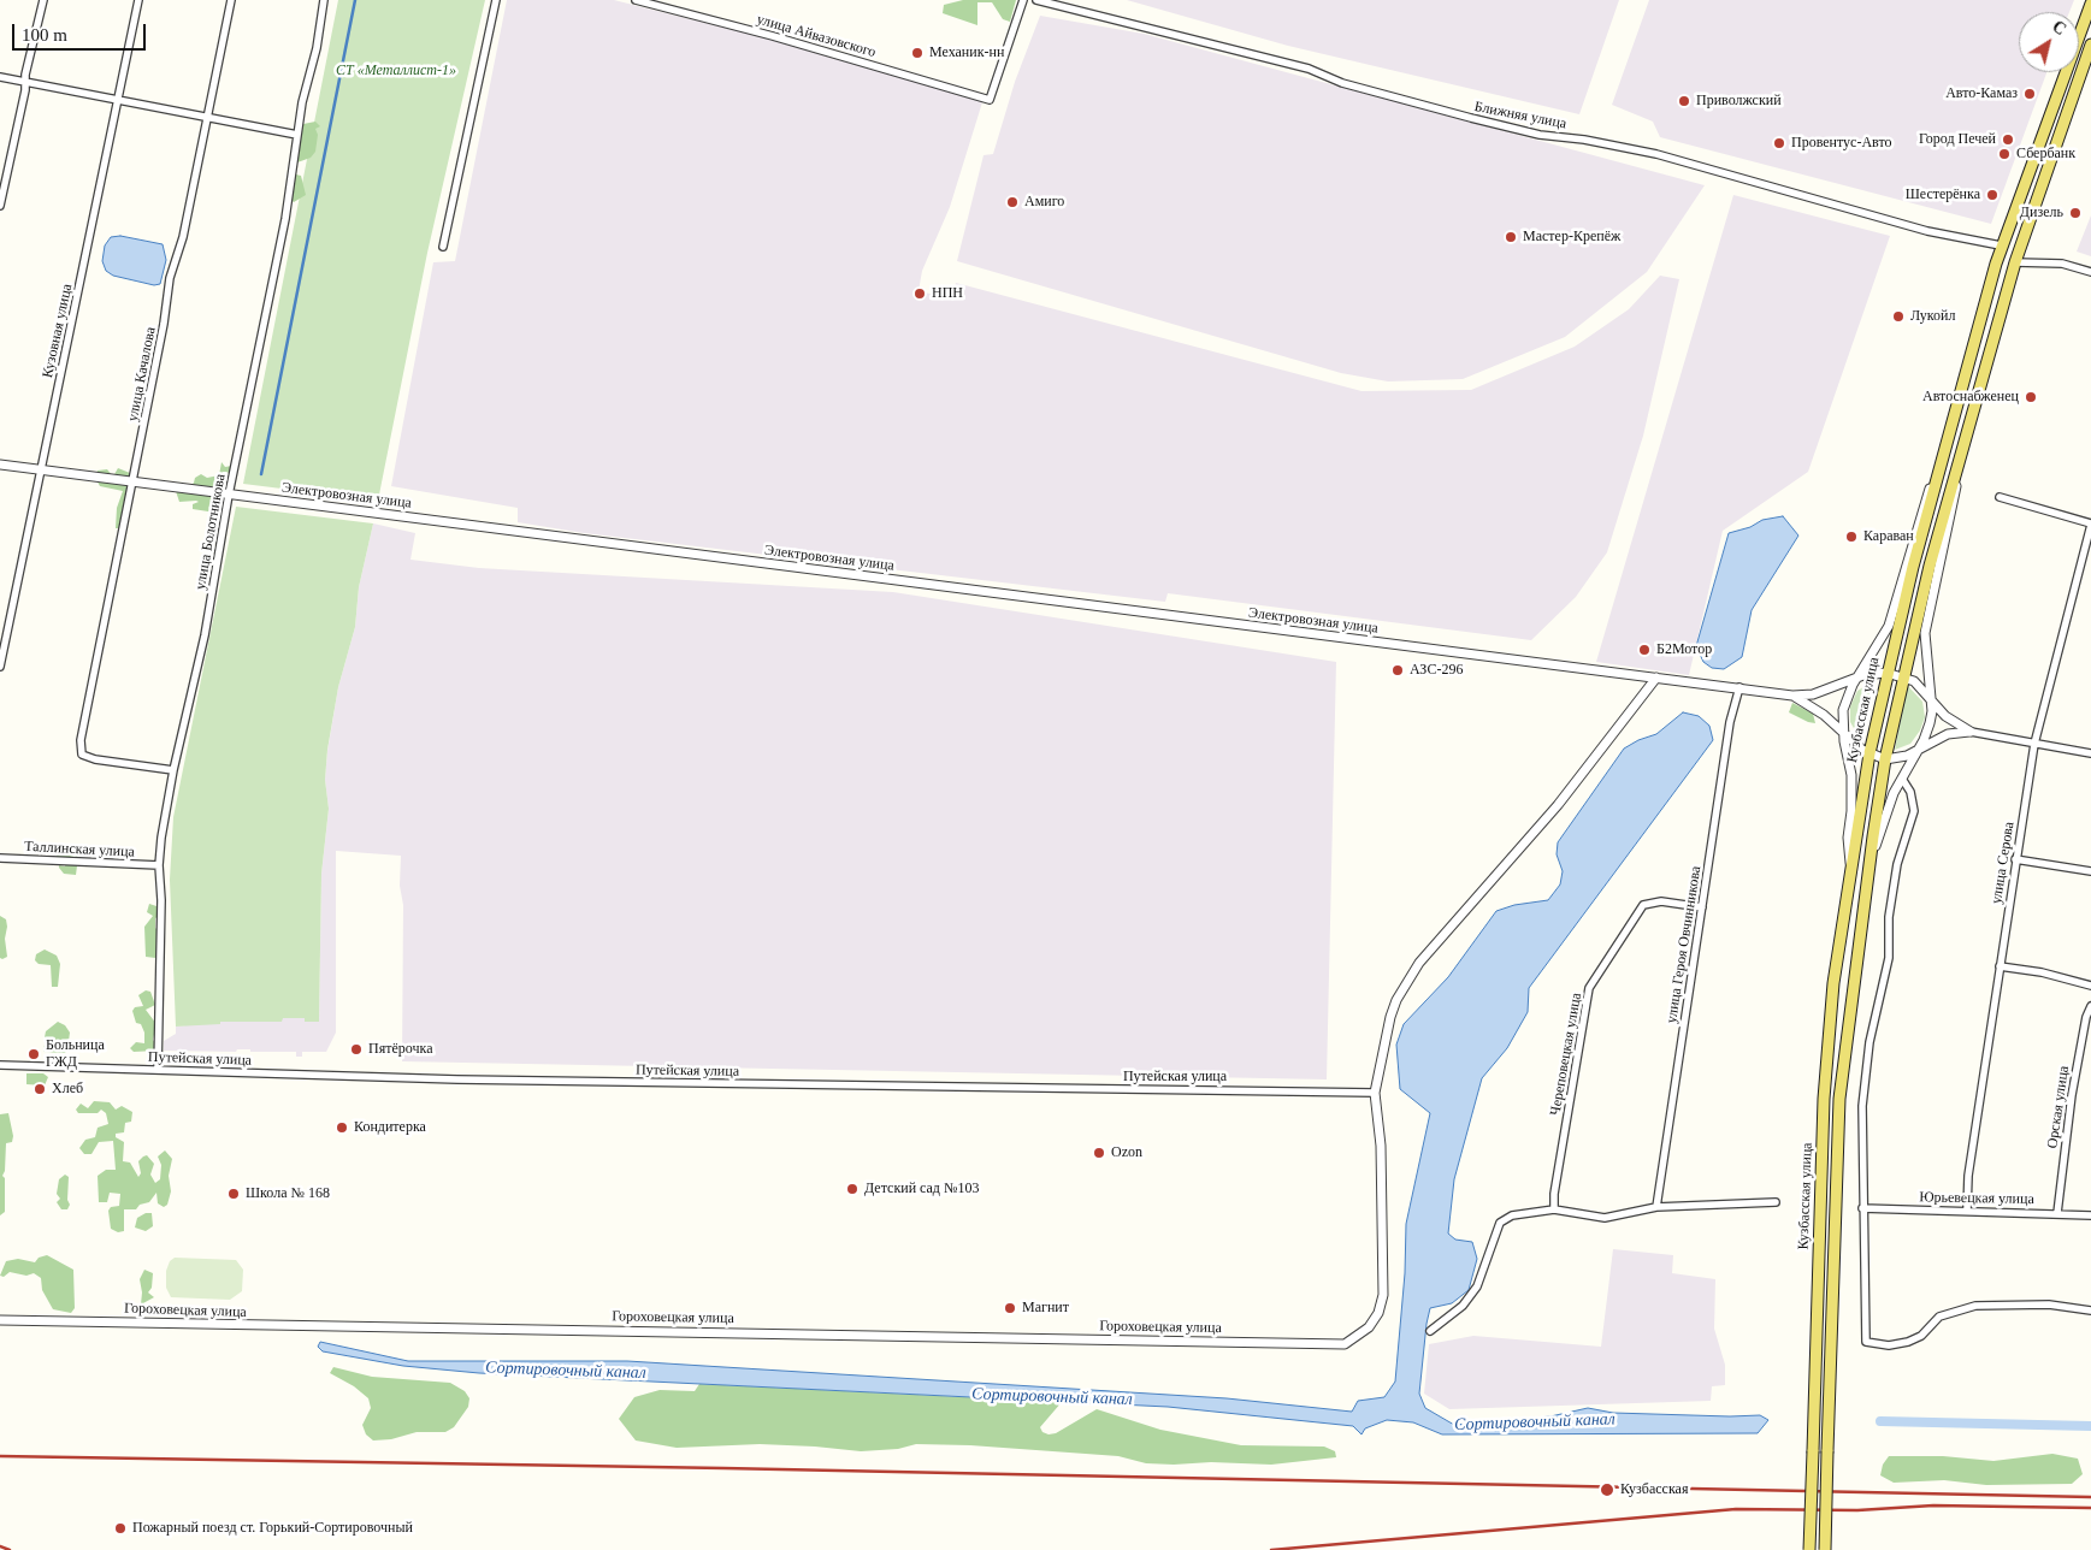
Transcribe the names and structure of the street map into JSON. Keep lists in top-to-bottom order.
{
  "streets": {
    "main road": ["Кузбасская улица"],
    "street": [
      "улица Айвазовского",
      "Ближняя улица",
      "Кузовная улица",
      "улица Качалова",
      "Электровозная улица",
      "улица Болотникова",
      "Таллинская улица",
      "улица Серова",
      "улица Героя Овчинникова",
      "Череповецкая улица",
      "Путейская улица",
      "Орская улица",
      "Юрьевецкая улица",
      "Гороховецкая улица"
    ]
  },
  "crossings": [
    ["Ближняя улица", "Кузбасская улица"],
    ["Кузовная улица", "Электровозная улица"],
    ["улица Качалова", "Электровозная улица"],
    ["улица Качалова", "улица Болотникова"],
    ["Электровозная улица", "улица Болотникова"],
    ["Электровозная улица", "улица Героя Овчинникова"],
    ["улица Болотникова", "Таллинская улица"],
    ["улица Болотникова", "Путейская улица"],
    ["улица Серова", "Юрьевецкая улица"],
    ["улица Героя Овчинникова", "Череповецкая улица"],
    ["Путейская улица", "Гороховецкая улица"],
    ["Орская улица", "Юрьевецкая улица"]
  ],
  "water": ["Сортировочный канал"],
  "parks": ["СТ «Металлист-1»"],
  "places": [
    "Механик-нн",
    "Авто-Камаз",
    "Приволжский",
    "Город Печей",
    "Провентус-Авто",
    "Сбербанк",
    "Шестерёнка",
    "Амиго",
    "Дизель",
    "Мастер-Крепёж",
    "НПН",
    "Лукойл",
    "Автоснабженец",
    "Караван",
    "Б2Мотор",
    "АЗС-296",
    "Пятёрочка",
    "Больница ГЖД",
    "Хлеб",
    "Кондитерка",
    "Ozon",
    "Детский сад №103",
    "Школа № 168",
    "Магнит",
    "Кузбасская",
    "Пожарный поезд ст. Горький-Сортировочный"
  ],
  "scale_bar": "100 m",
  "north": "top right"
}
